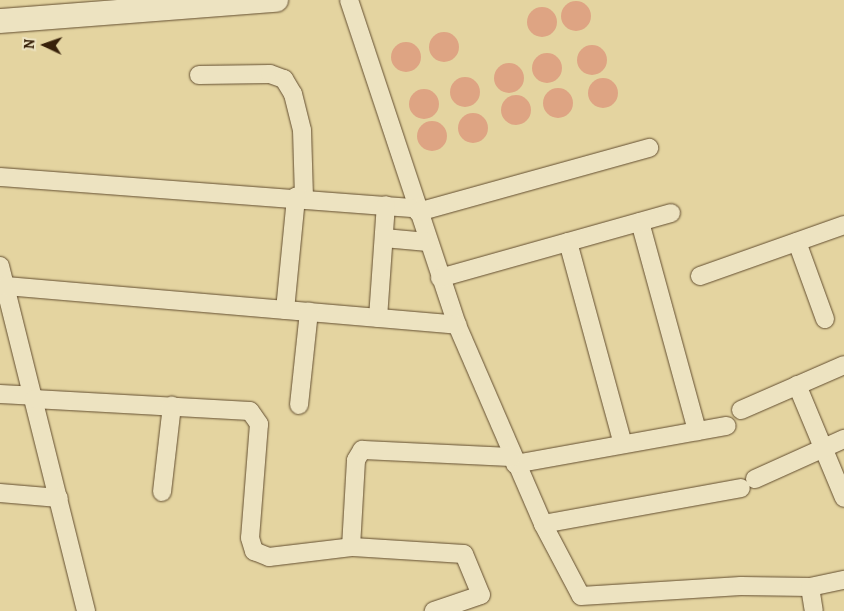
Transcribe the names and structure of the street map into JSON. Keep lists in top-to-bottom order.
{
  "north": "left"
}
